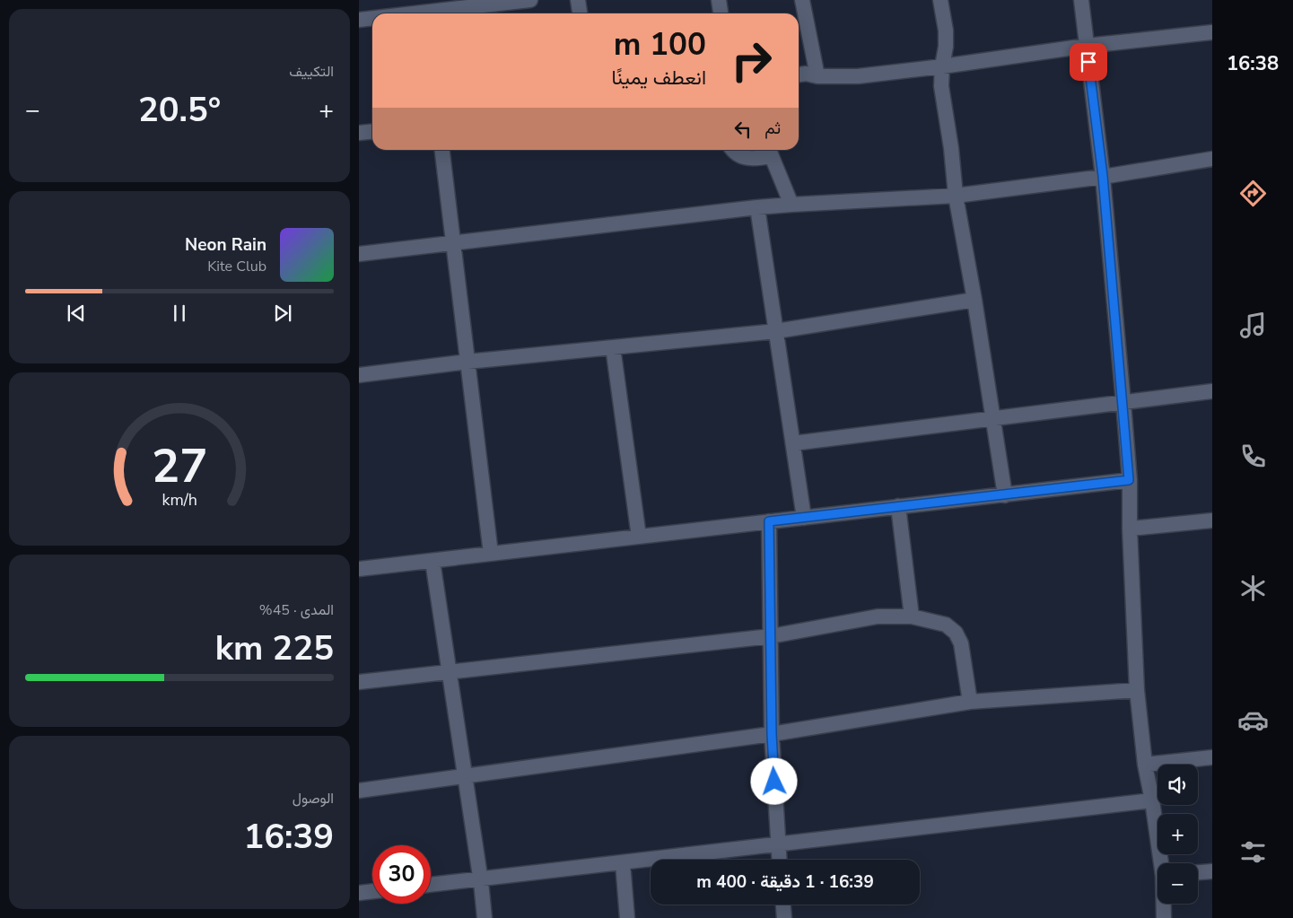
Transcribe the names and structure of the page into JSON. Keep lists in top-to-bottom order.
{
  "page": {
    "tabs": "16:38",
    "tile": [
      "التكييف",
      ["المدى · 45%", "225 km"],
      ["الوصول", "16:39"]
    ],
    "turn": ["100 m", "انعطف يمينًا"],
    "heat": ["−", "20.5°", "+"],
    "then": "ثم",
    "song": ["Neon Rain", "Kite Club"],
    "map_buttons": ["+", "−"],
    "limit": "30",
    "trip": "16:39 · 1 دقيقة · 400 m",
    "gauge": ["27", "km/h"]
  }
}
